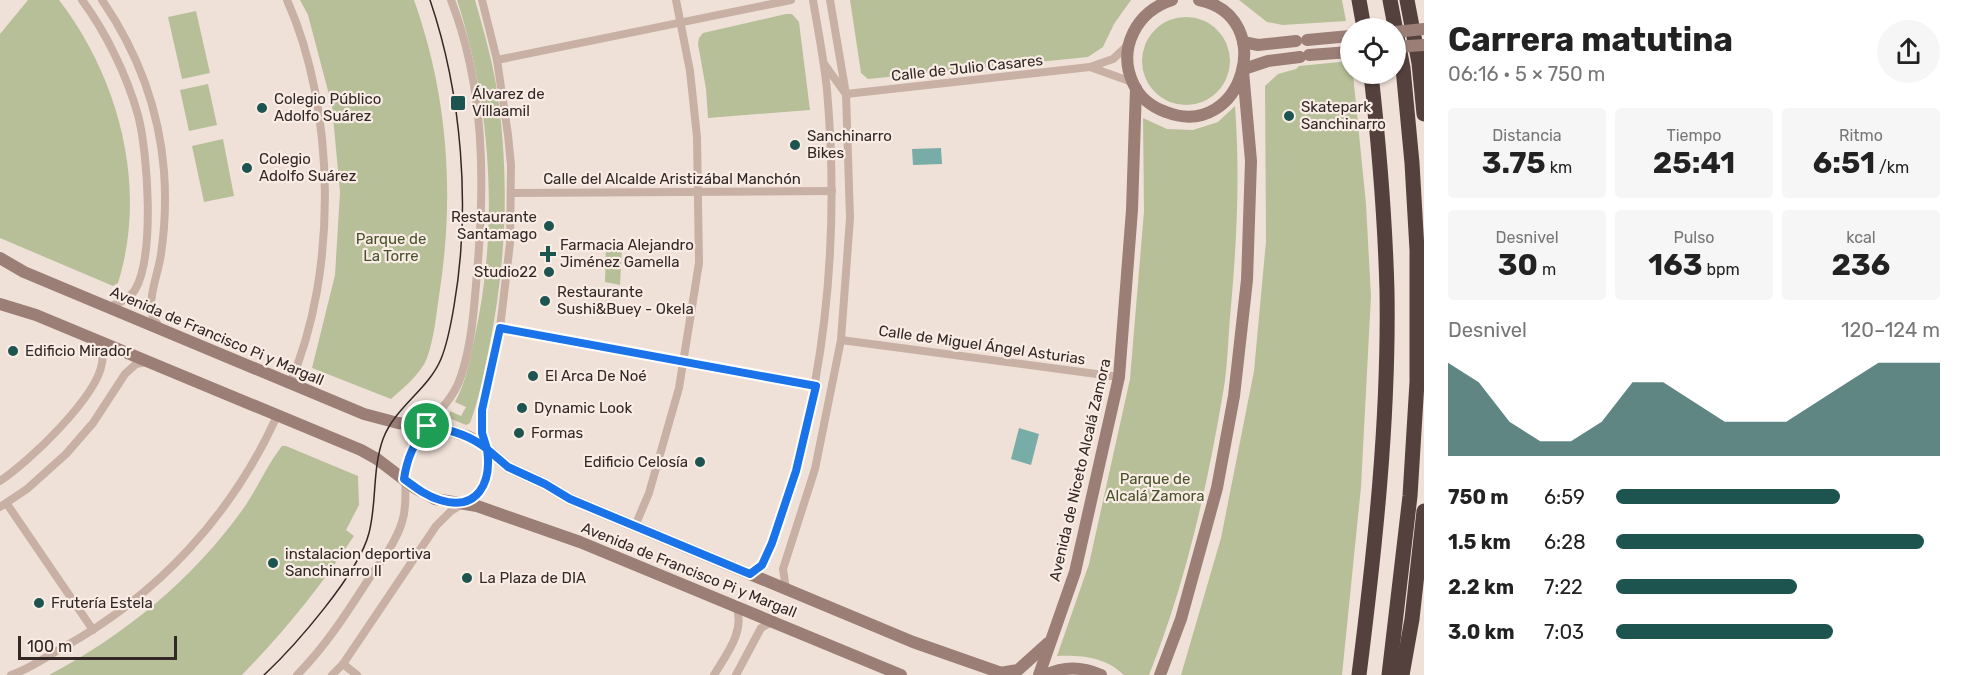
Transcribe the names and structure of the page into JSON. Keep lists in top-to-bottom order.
{
  "streets": {
    "street": [
      "Calle de Julio Casares",
      "Calle del Alcalde Aristizábal Manchón",
      "Avenida de Francisco Pi y Margall",
      "Calle de Miguel Ángel Asturias",
      "Avenida de Niceto Alcalá Zamora"
    ]
  },
  "crossings": [
    ["Calle de Julio Casares", "Avenida de Niceto Alcalá Zamora"],
    ["Avenida de Francisco Pi y Margall", "Avenida de Niceto Alcalá Zamora"],
    ["Calle de Miguel Ángel Asturias", "Avenida de Niceto Alcalá Zamora"]
  ],
  "parks": ["Parque de La Torre", "Parque de Alcalá Zamora"],
  "places": {
    "transit": ["Álvarez de Villaamil"],
    "other": [
      "Colegio Público Adolfo Suárez",
      "Skatepark Sanchinarro",
      "Sanchinarro Bikes",
      "Colegio Adolfo Suárez",
      "Restaurante Santamago",
      "Studio22",
      "Restaurante Sushi&Buey - Okela",
      "Edificio Mirador",
      "El Arca De Noé",
      "Dynamic Look",
      "Formas",
      "Edificio Celosía",
      "instalacion deportiva Sanchinarro II",
      "La Plaza de DIA",
      "Frutería Estela"
    ],
    "health": ["Farmacia Alejandro Jiménez Gamella"]
  },
  "scale_bar": "100 m",
  "page": {
    "heading": ["Carrera matutina", "06:16 · 5 × 750 m"],
    "stats": [
      ["Distancia", "3.75 km"],
      ["Tiempo", "25:41"],
      ["Ritmo", "6:51 /km"],
      ["Desnivel", "30 m"],
      ["Pulso", "163 bpm"],
      ["kcal", "236"]
    ],
    "chart": ["Desnivel", "120–124 m"],
    "list": [
      {
        "name": "750 m",
        "note": "6:59"
      },
      {
        "name": "1.5 km",
        "note": "6:28"
      },
      {
        "name": "2.2 km",
        "note": "7:22"
      },
      {
        "name": "3.0 km",
        "note": "7:03"
      }
    ],
    "scale": "100 m"
  }
}
